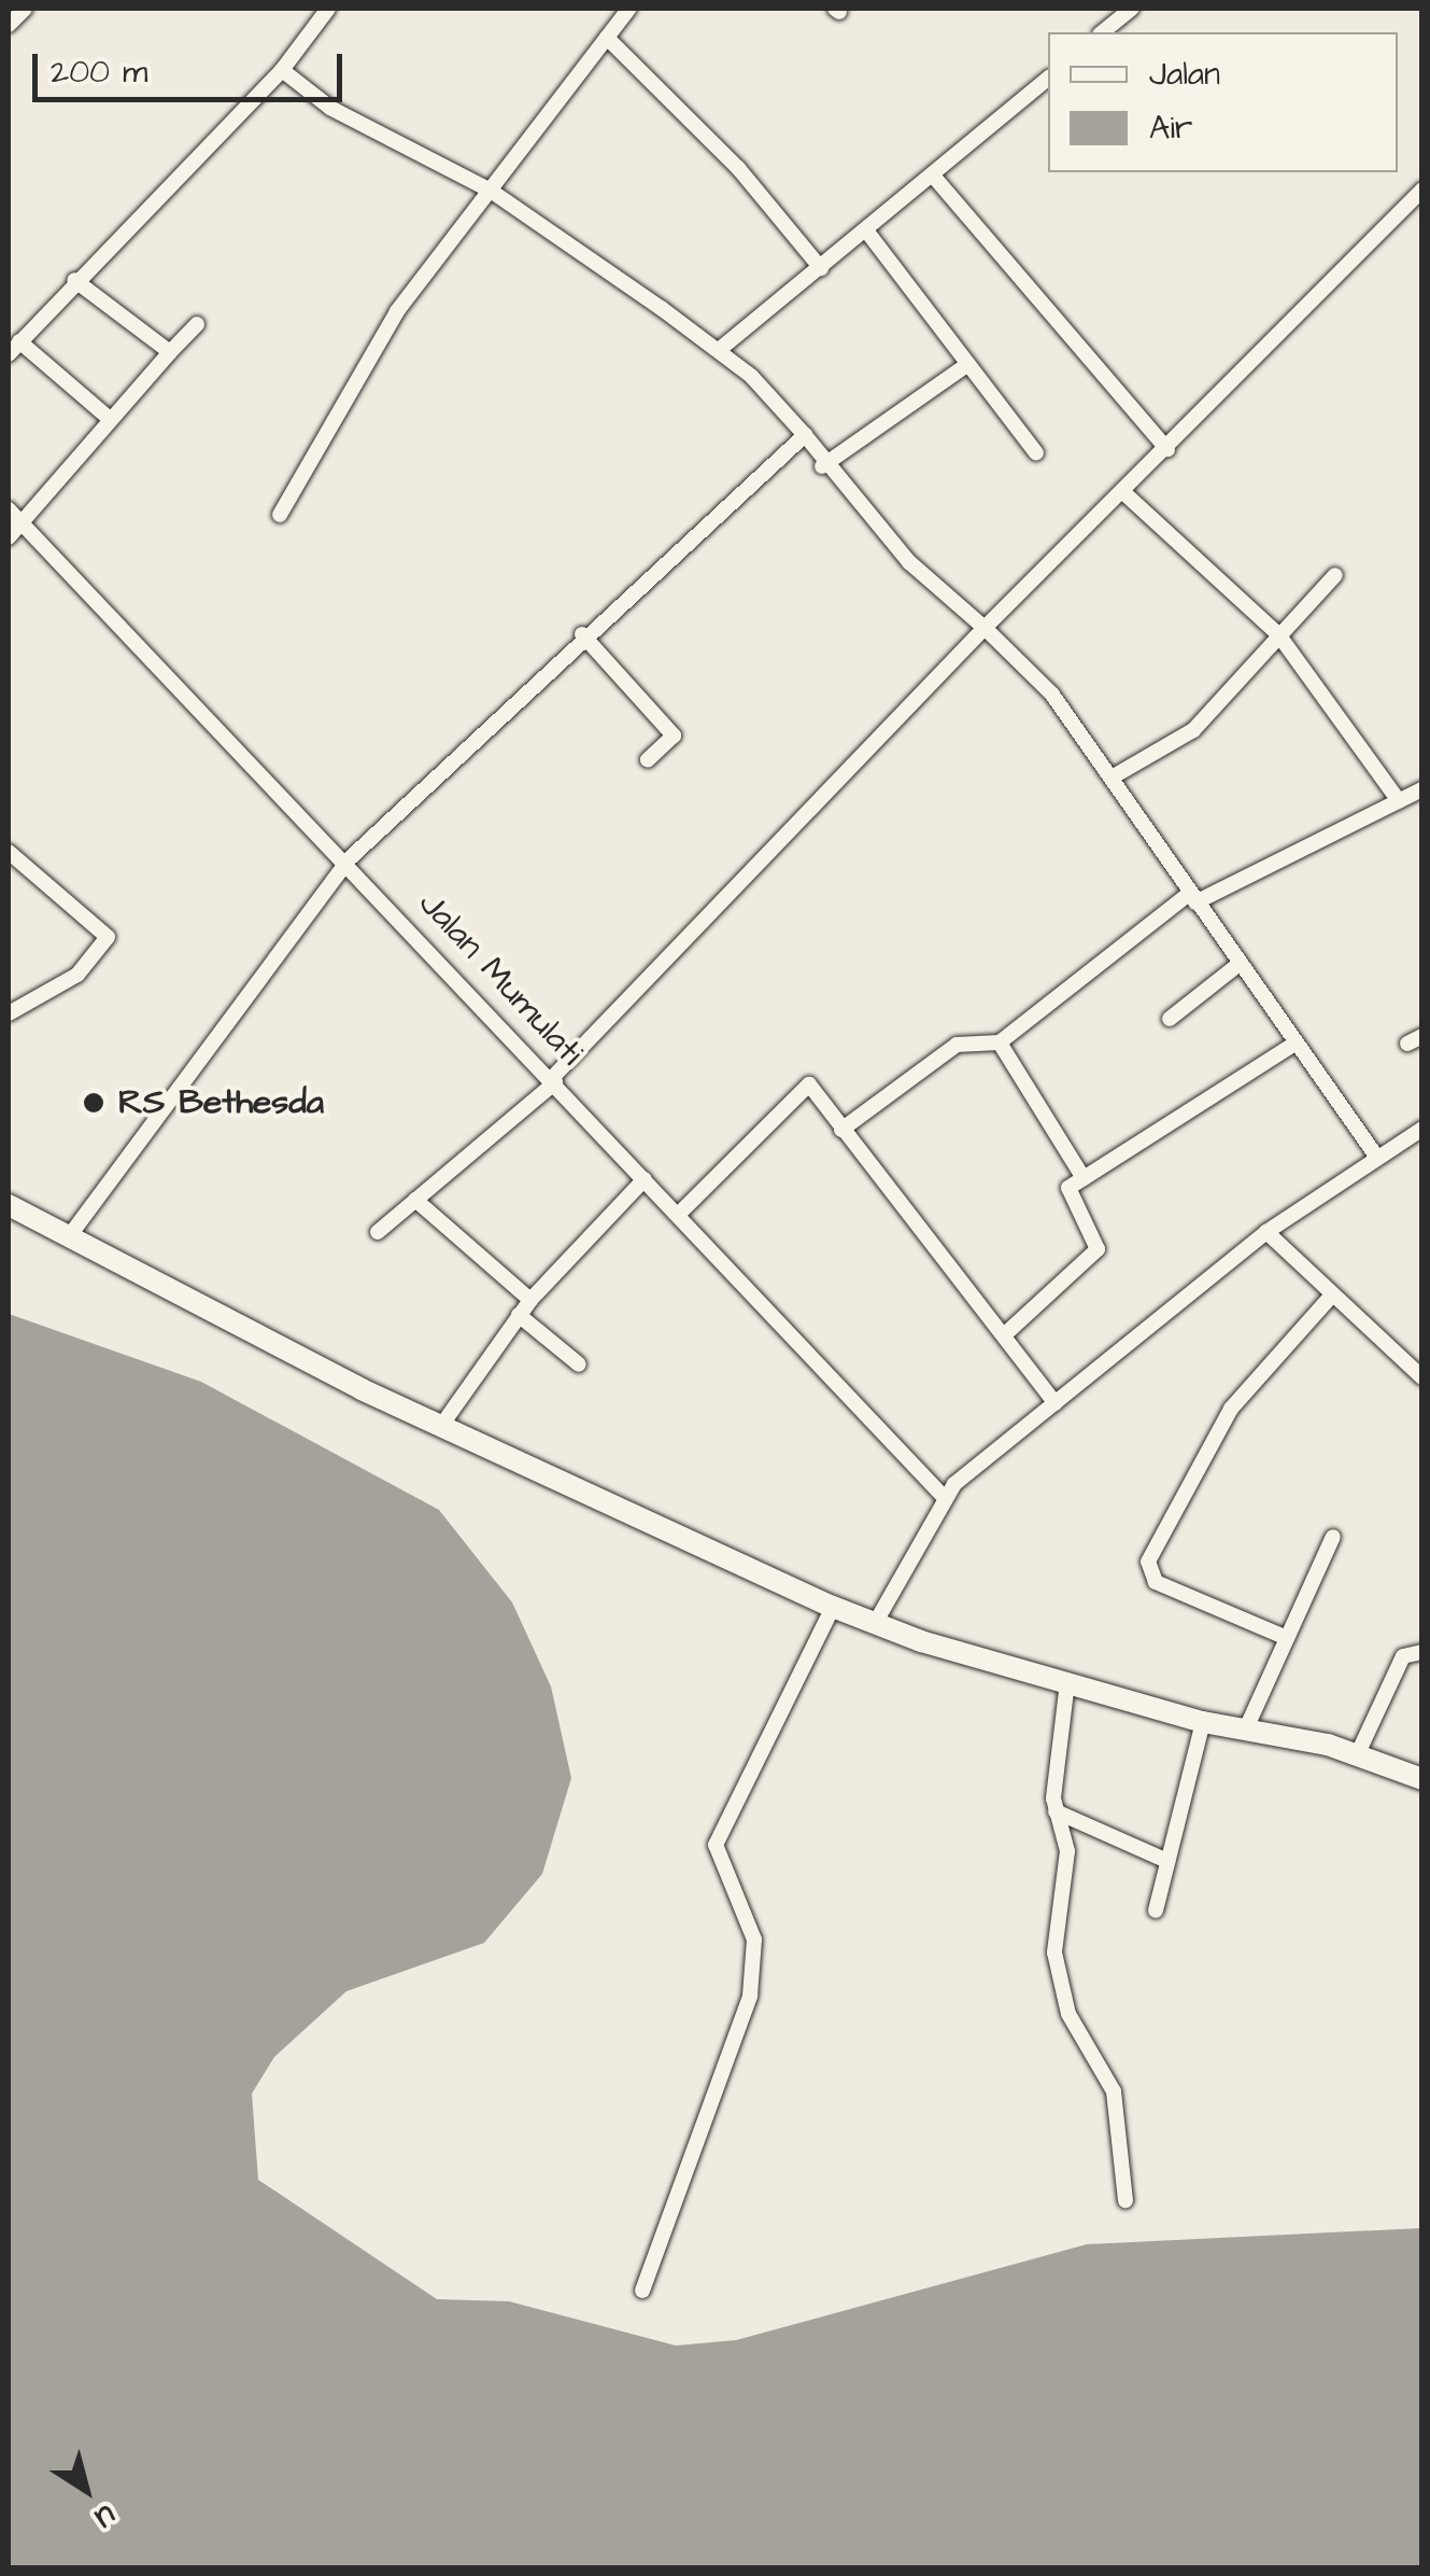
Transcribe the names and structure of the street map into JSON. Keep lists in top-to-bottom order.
{
  "streets": {
    "street": ["Jalan Mumulati"]
  },
  "places": ["RS Bethesda"],
  "legend": ["Jalan", "Air"],
  "scale_bar": "200 m",
  "north": "bottom right"
}
